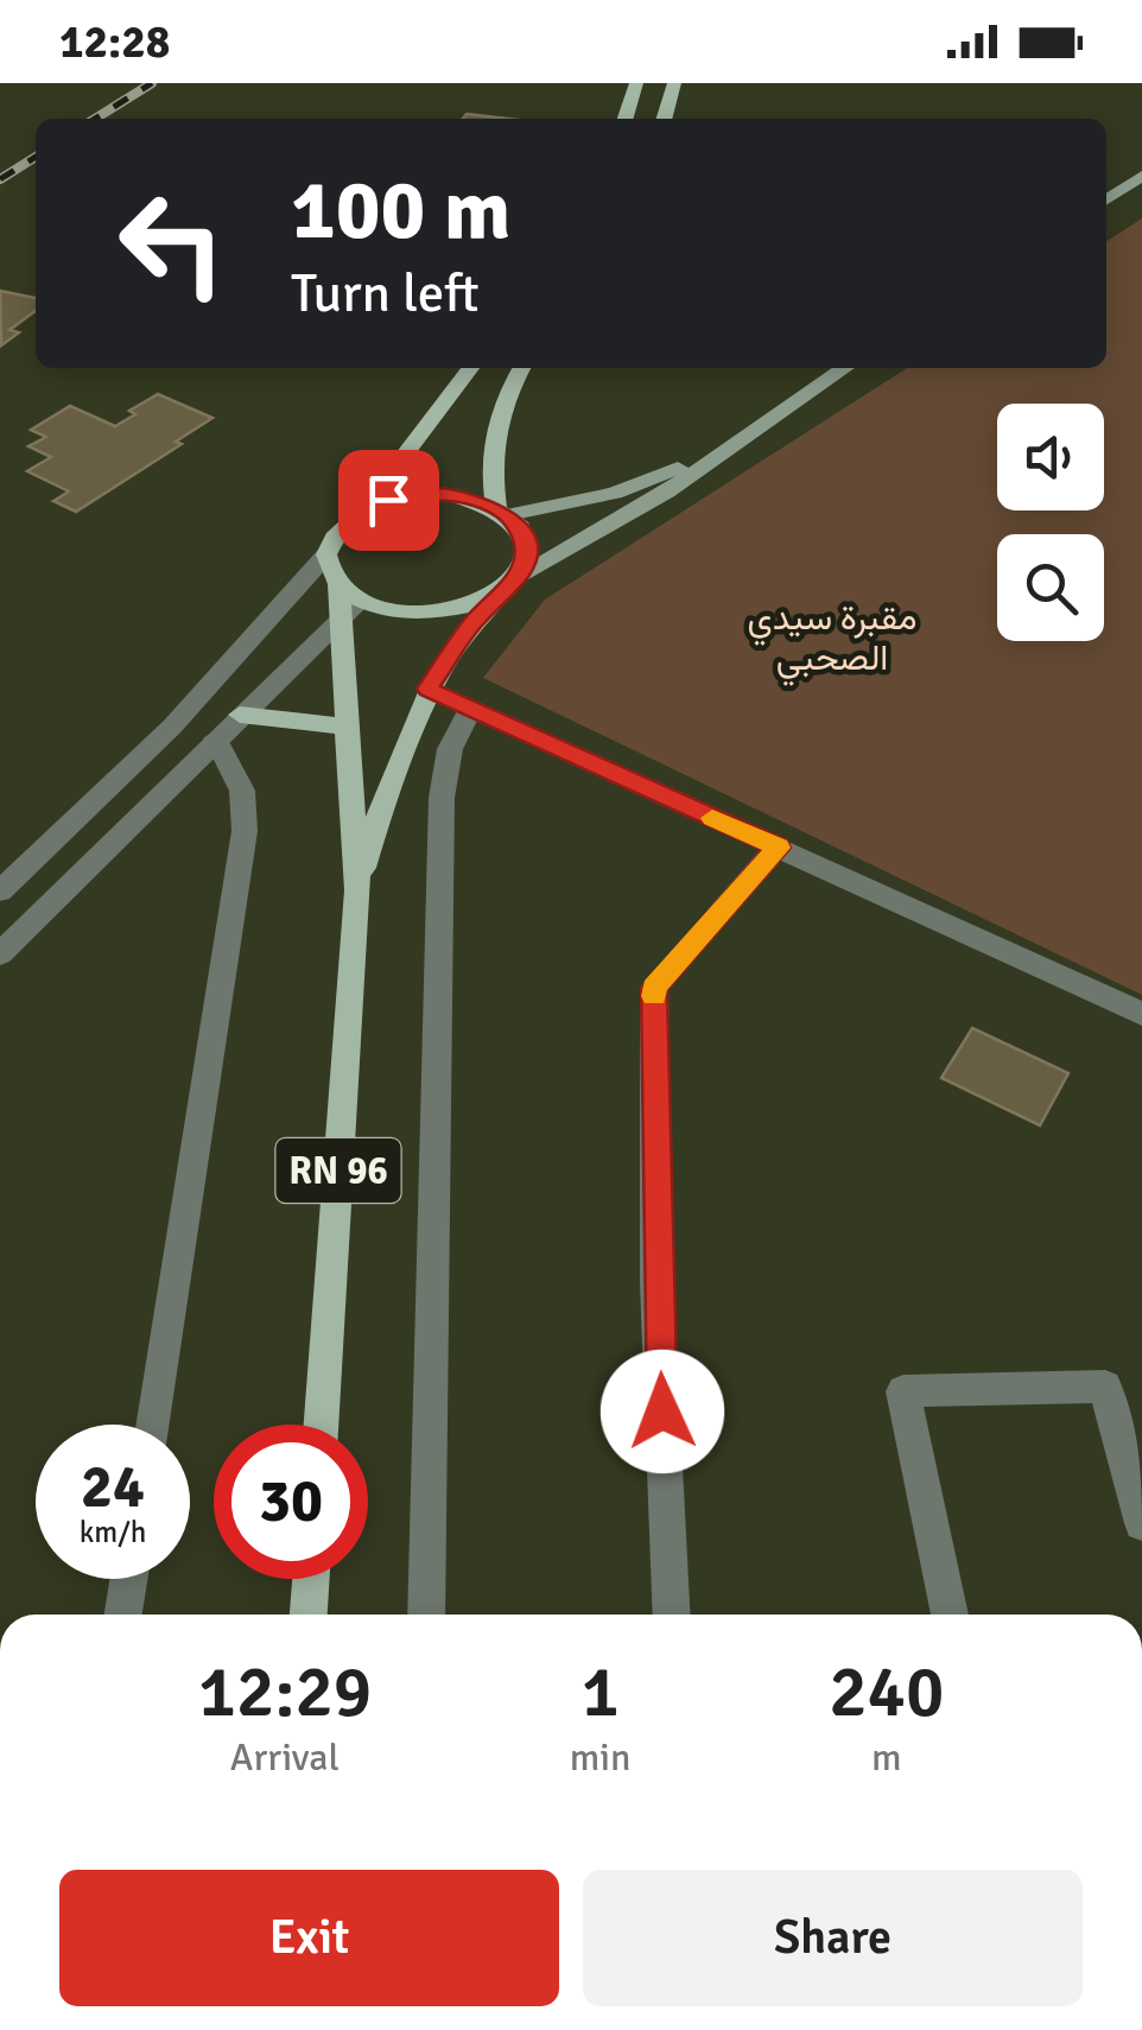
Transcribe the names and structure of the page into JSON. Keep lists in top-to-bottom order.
{
  "streets": {
    "main road": ["RN 96"]
  },
  "parks": ["مقبرة سيدي الصحبي"],
  "page": {
    "status": "12:28",
    "turn": ["100 m", "Turn left"],
    "speed": "24 km/h",
    "limit": "30",
    "eta": [
      "12:29",
      "Arrival",
      "1",
      "min",
      "240",
      "m"
    ],
    "buttons": ["Exit", "Share"]
  }
}
